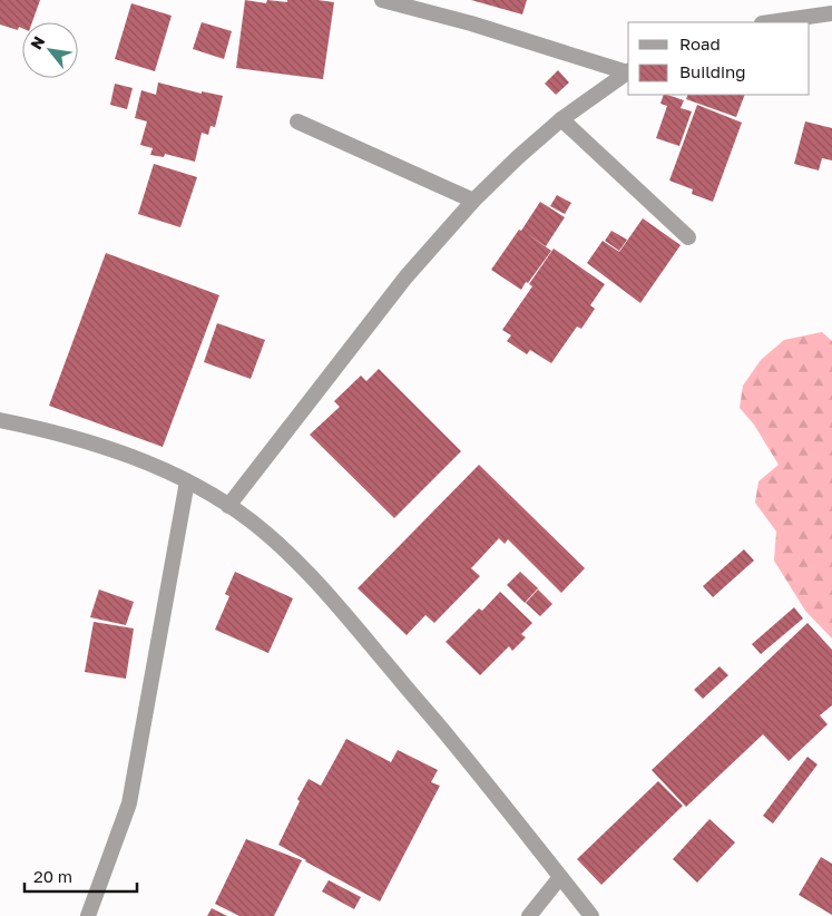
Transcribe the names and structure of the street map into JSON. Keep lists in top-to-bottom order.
{
  "legend": ["Road", "Building"],
  "scale_bar": "20 m",
  "north": "top left"
}
